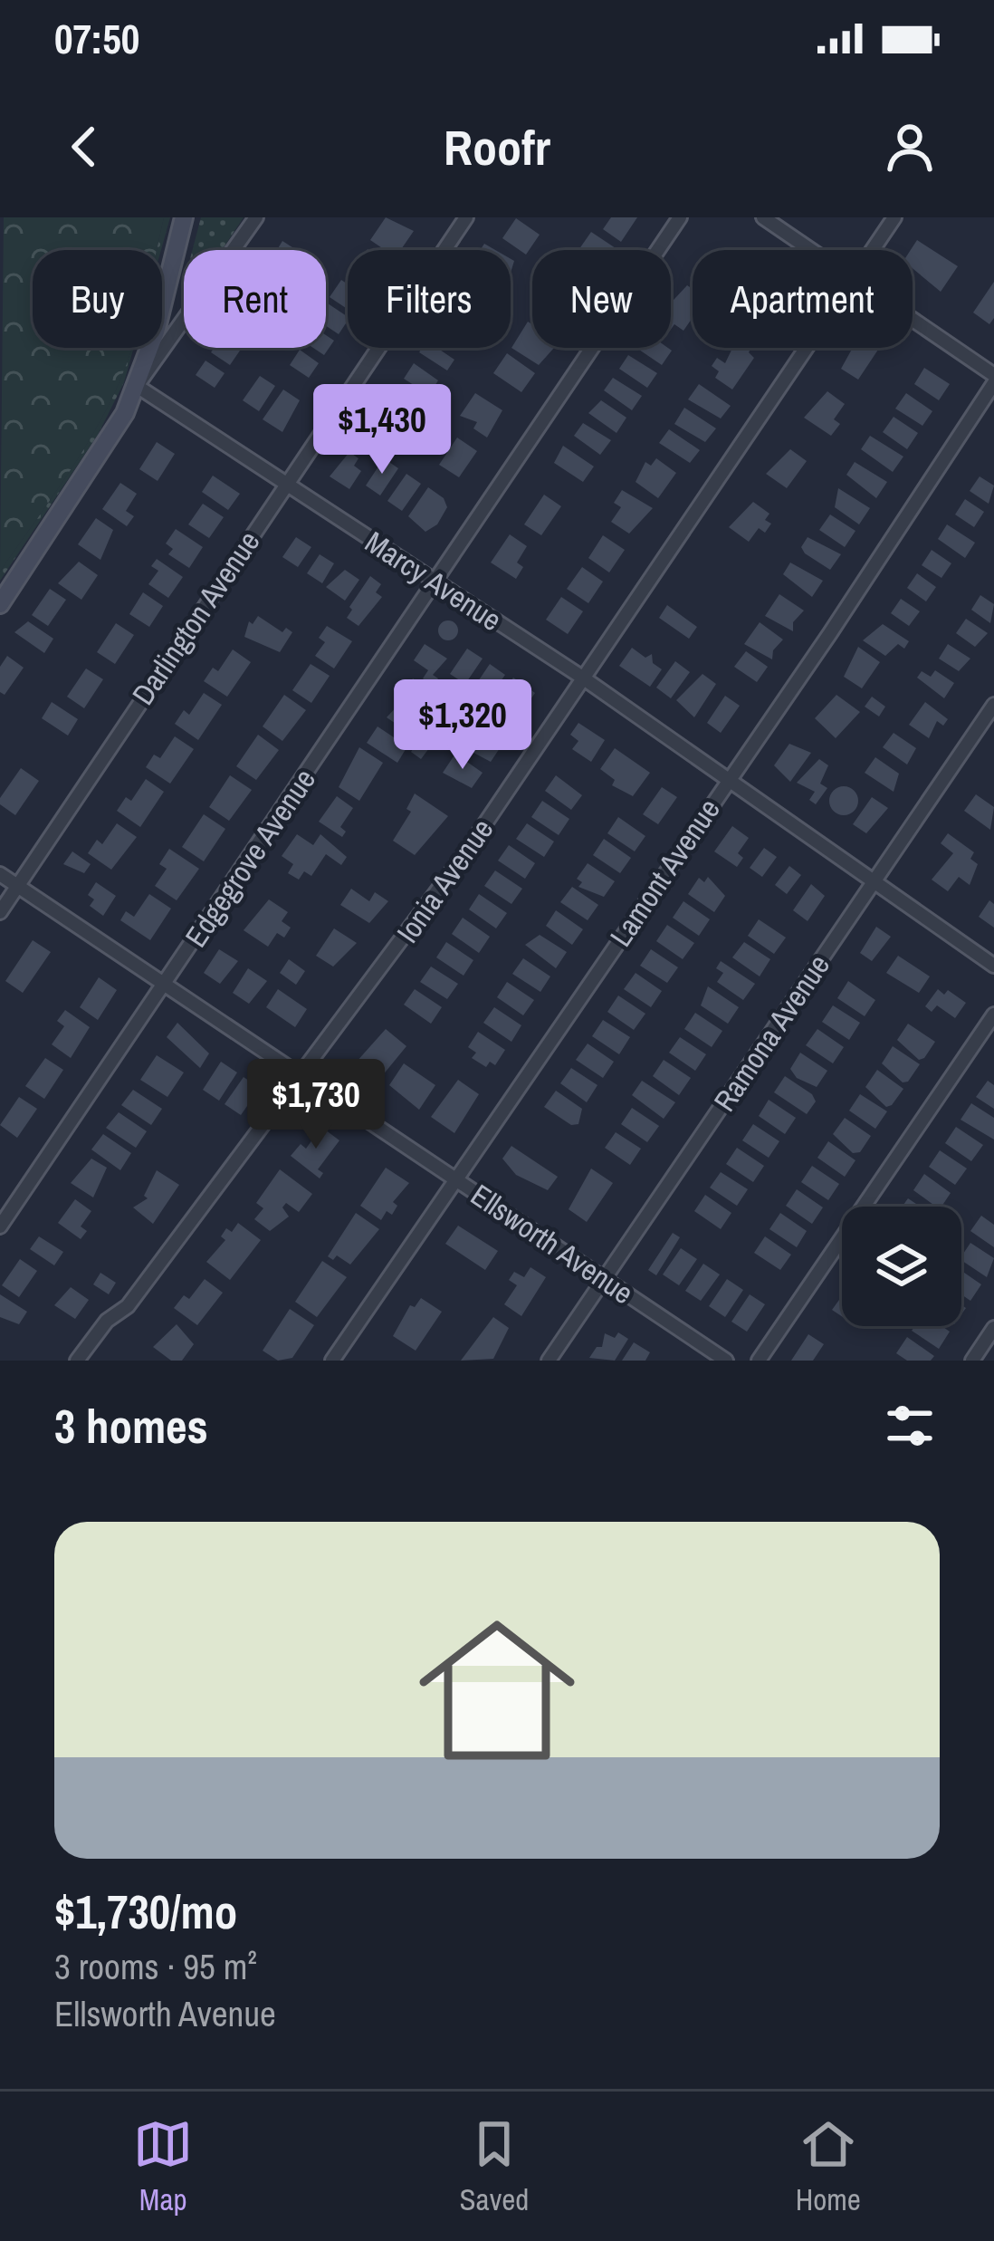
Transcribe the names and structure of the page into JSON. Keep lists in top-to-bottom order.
{
  "streets": {
    "street": [
      "Marcy Avenue",
      "Darlington Avenue",
      "Edgegrove Avenue",
      "Lamont Avenue",
      "Ionia Avenue",
      "Ramona Avenue",
      "Ellsworth Avenue"
    ]
  },
  "crossings": [
    ["Marcy Avenue", "Darlington Avenue"],
    ["Marcy Avenue", "Edgegrove Avenue"],
    ["Marcy Avenue", "Lamont Avenue"],
    ["Marcy Avenue", "Ionia Avenue"],
    ["Marcy Avenue", "Ramona Avenue"],
    ["Darlington Avenue", "Ellsworth Avenue"],
    ["Edgegrove Avenue", "Ellsworth Avenue"],
    ["Lamont Avenue", "Ellsworth Avenue"],
    ["Ionia Avenue", "Ellsworth Avenue"],
    ["Ramona Avenue", "Ellsworth Avenue"]
  ],
  "page": {
    "status": "07:50",
    "header": "Roofr",
    "chip": [
      "Buy",
      "Rent",
      "Filters",
      "New",
      "Apartment"
    ],
    "price": ["$1,430", "$1,320", "$1,730"],
    "heading": "3 homes",
    "list": [
      {
        "name": "$1,730/mo",
        "note": "3 rooms · 95 m² · Ellsworth Avenue"
      }
    ],
    "tabs": ["Map", "Saved", "Home"]
  }
}
